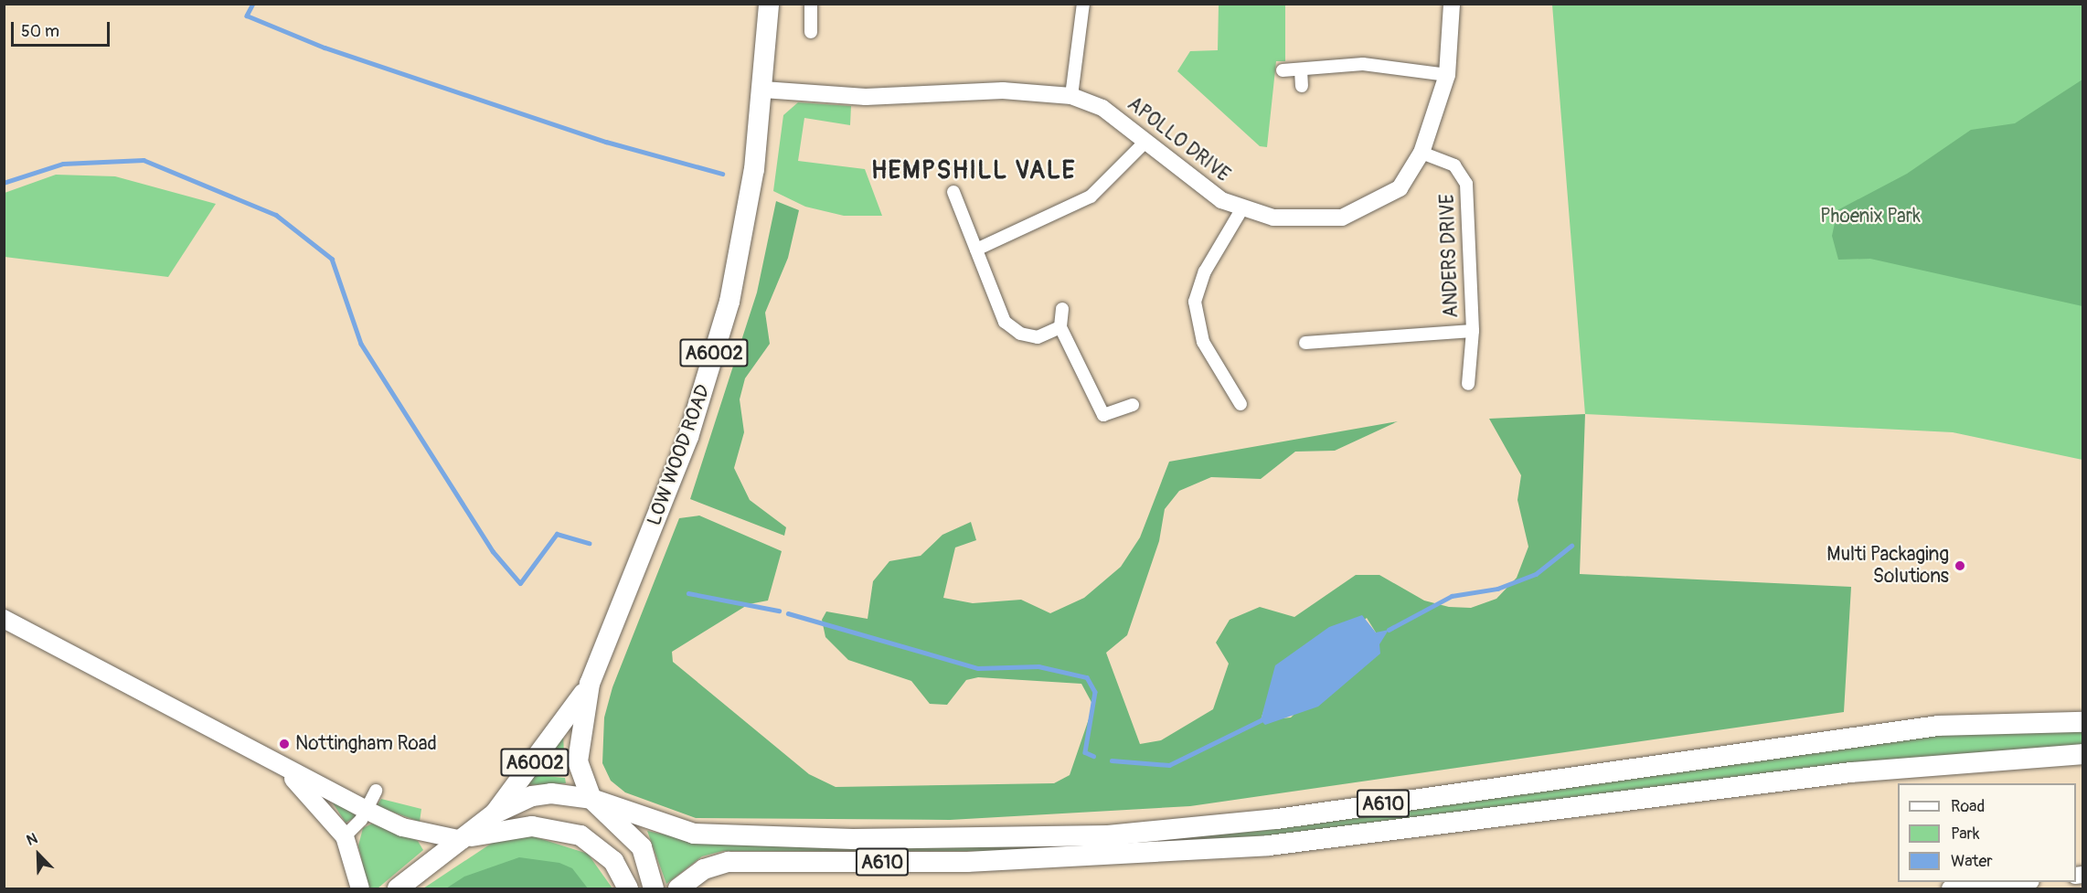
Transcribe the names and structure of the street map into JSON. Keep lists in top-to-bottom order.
{
  "streets": {
    "main road": ["A6002", "LOW WOOD ROAD", "A610"],
    "street": ["APOLLO DRIVE", "ANDERS DRIVE"]
  },
  "crossings": [
    ["APOLLO DRIVE", "ANDERS DRIVE"],
    ["APOLLO DRIVE", "LOW WOOD ROAD"],
    ["A6002", "LOW WOOD ROAD"],
    ["A6002", "A610"],
    ["LOW WOOD ROAD", "A610"]
  ],
  "districts": ["HEMPSHILL VALE"],
  "parks": ["Phoenix Park"],
  "places": ["Multi Packaging Solutions", "Nottingham Road"],
  "legend": ["Road", "Park", "Water"],
  "scale_bar": "50 m",
  "north": "top left"
}
